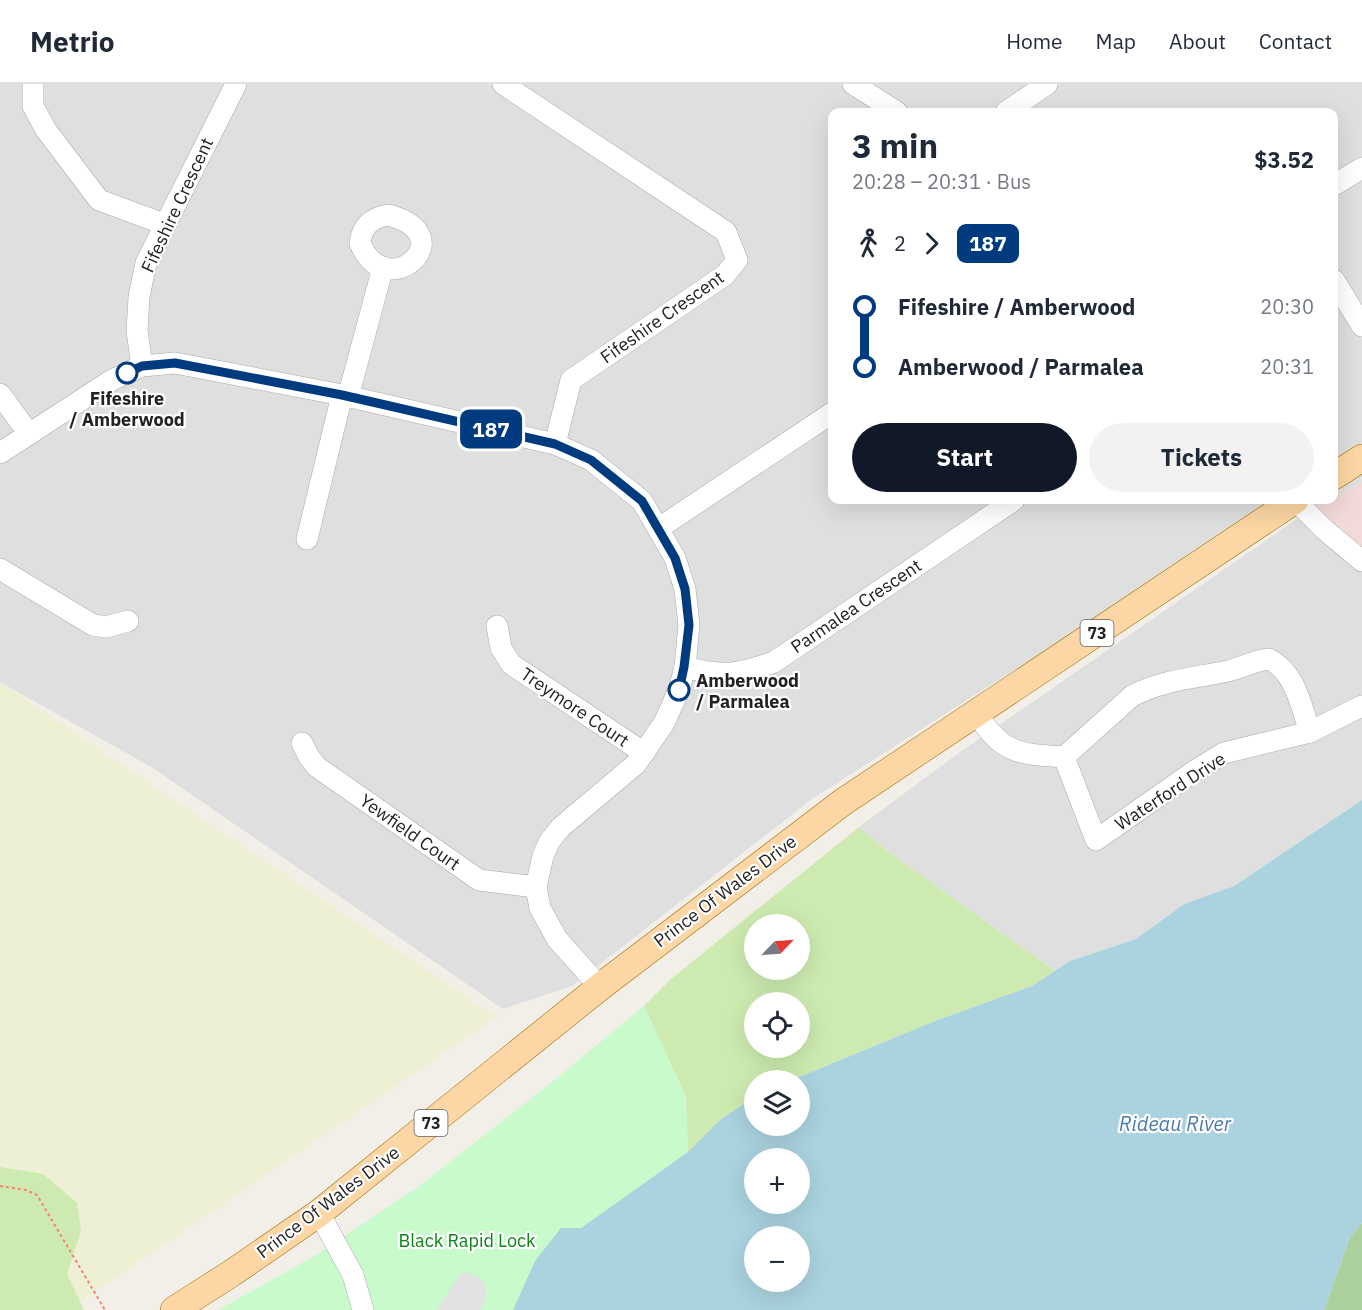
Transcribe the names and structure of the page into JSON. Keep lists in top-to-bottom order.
{
  "streets": {
    "main road": ["73", "Prince Of Wales Drive"],
    "street": [
      "Fifeshire Crescent",
      "Parmalea Crescent",
      "Treymore Court",
      "Waterford Drive",
      "Yewfield Court"
    ]
  },
  "water": ["Rideau River"],
  "parks": ["Black Rapid Lock"],
  "places": ["Fifeshire / Amberwood", "Amberwood / Parmalea"],
  "lines": ["bus line 187"],
  "north": "top right",
  "page": {
    "header": "Metrio",
    "nav": [
      "Home",
      "Map",
      "About",
      "Contact"
    ],
    "on_map": "187",
    "heading": ["3 min", "20:28 – 20:31 · Bus", "$3.52"],
    "legs": ["2", "187"],
    "list": [
      {
        "name": "Fifeshire / Amberwood",
        "value": "20:30"
      },
      {
        "name": "Amberwood / Parmalea",
        "value": "20:31"
      }
    ],
    "buttons": ["Start", "Tickets"],
    "map_buttons": ["+", "−"]
  }
}
